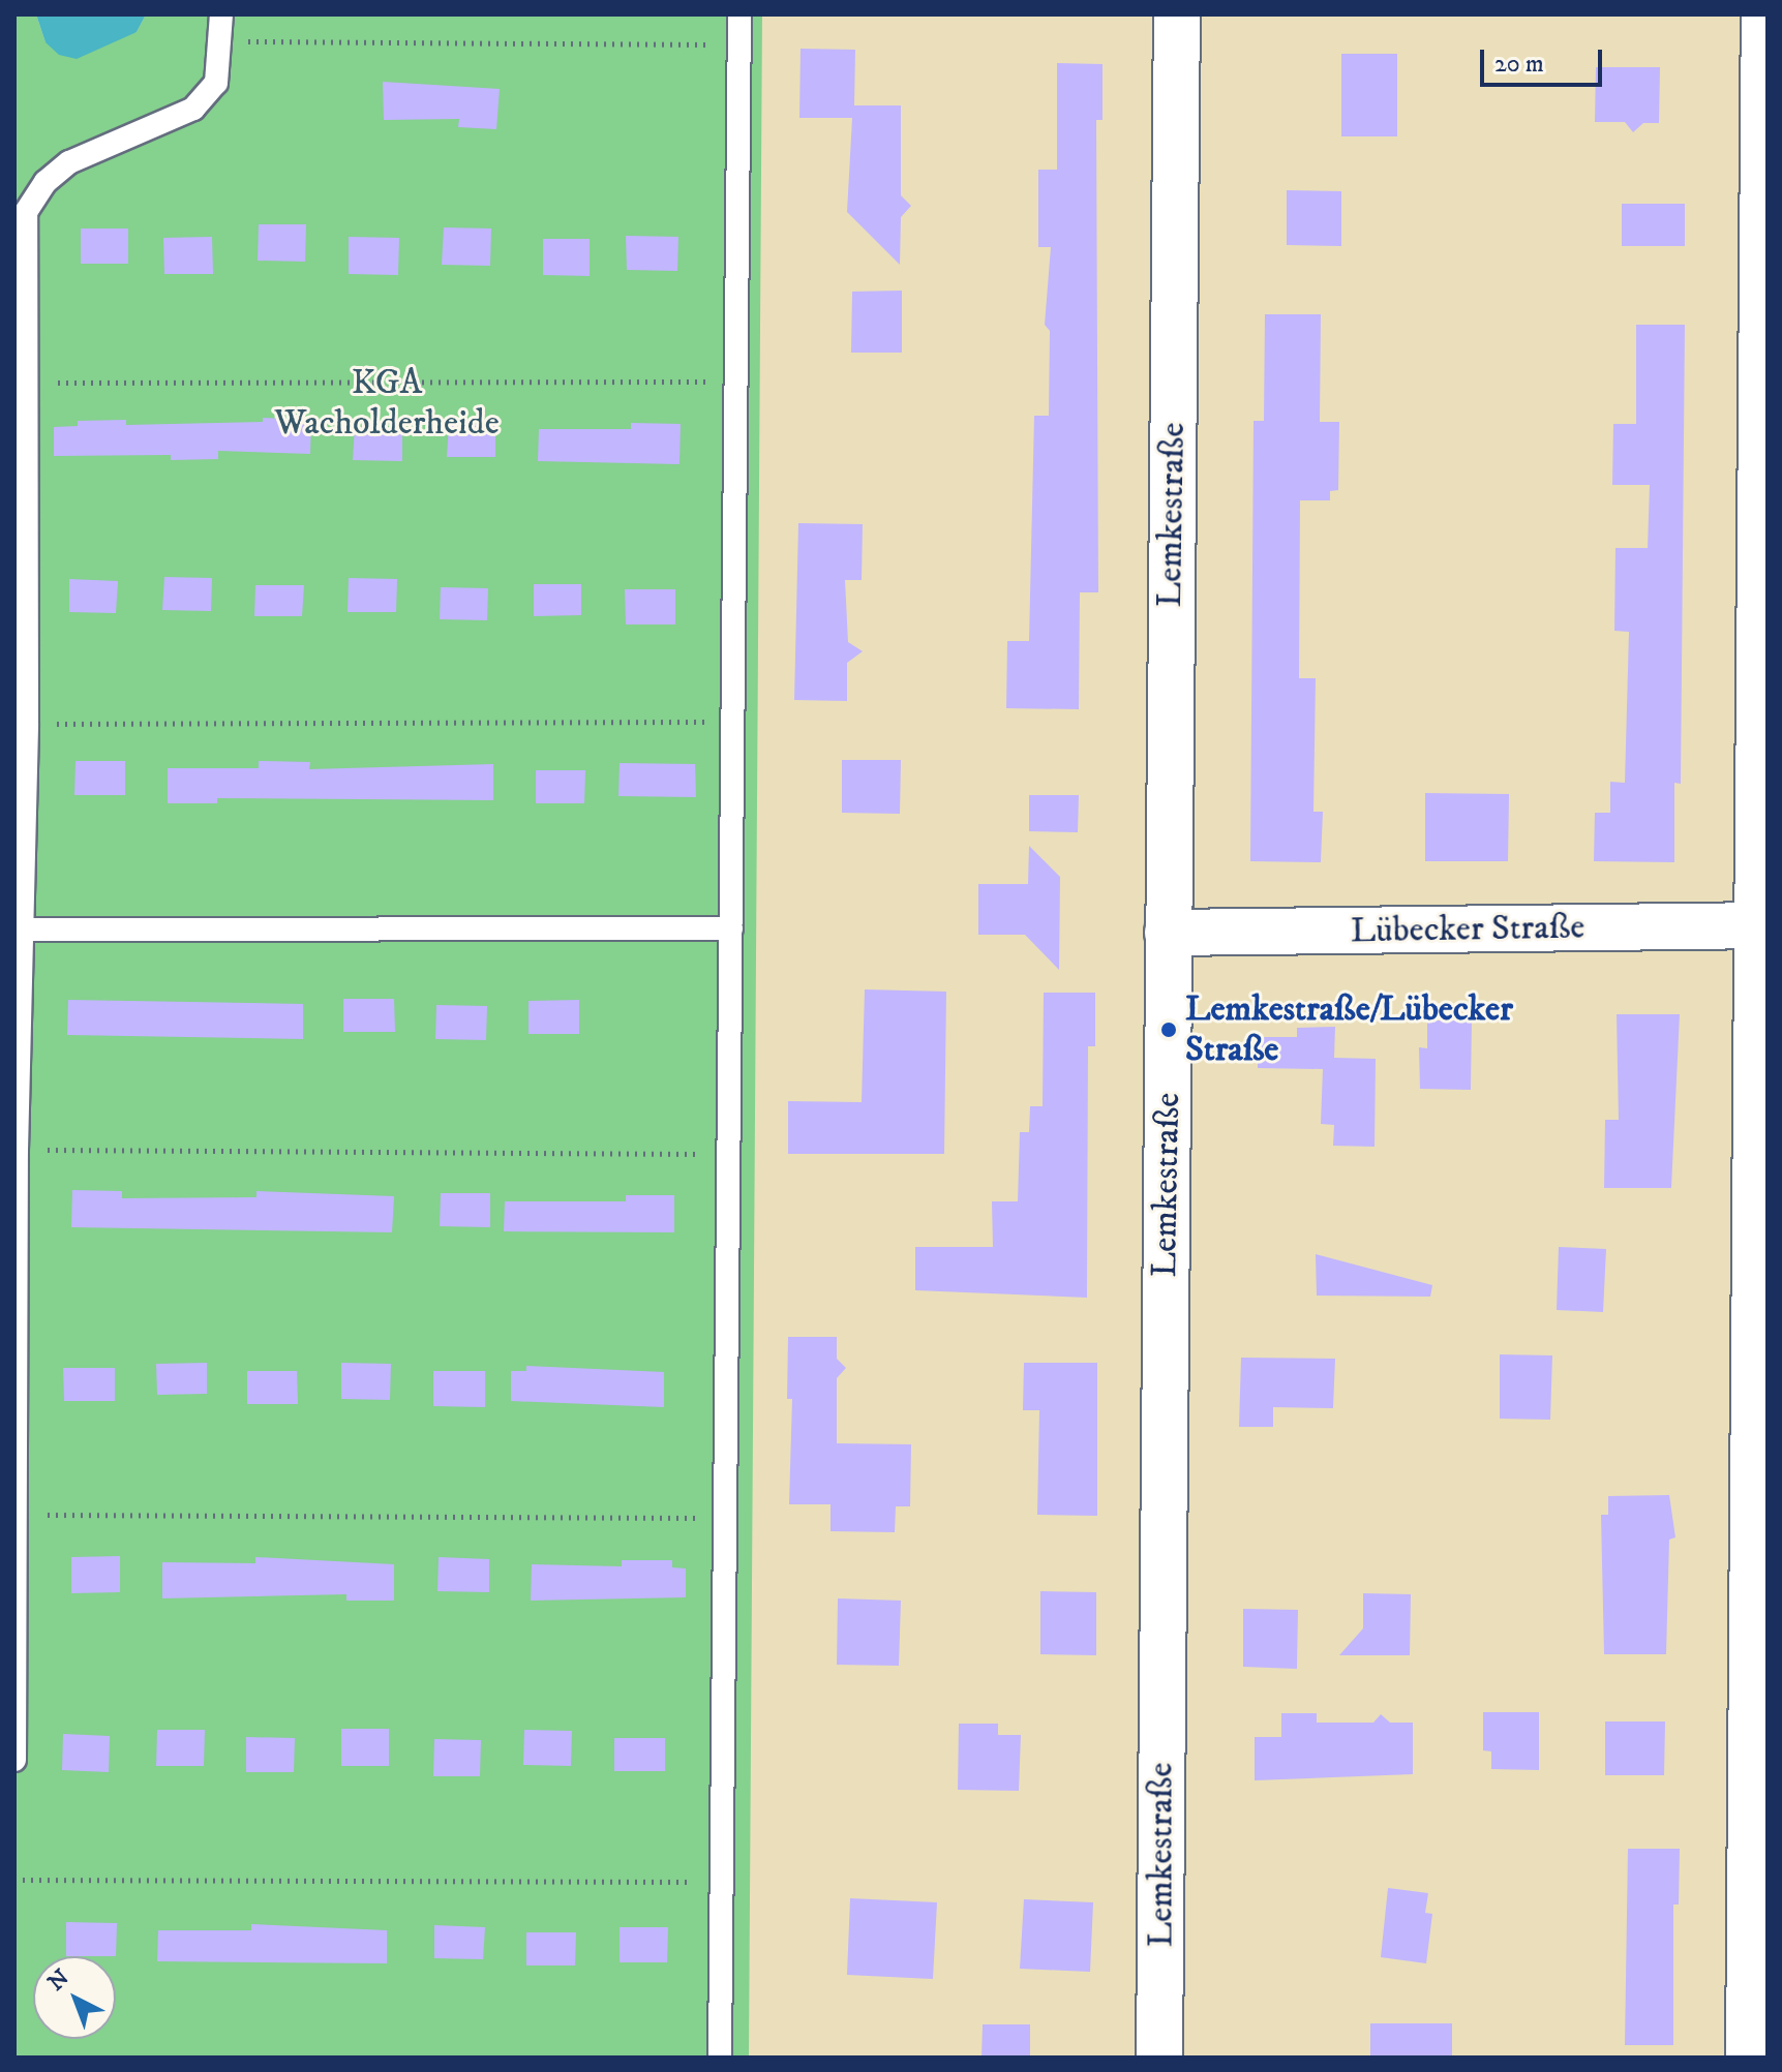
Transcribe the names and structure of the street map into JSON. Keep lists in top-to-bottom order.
{
  "streets": {
    "street": ["Lemkestraße", "Lübecker Straße"]
  },
  "crossings": [
    ["Lemkestraße", "Lübecker Straße"]
  ],
  "parks": ["KGA Wacholderheide"],
  "places": ["Lemkestraße/Lübecker Straße"],
  "scale_bar": "20 m",
  "north": "top left"
}
